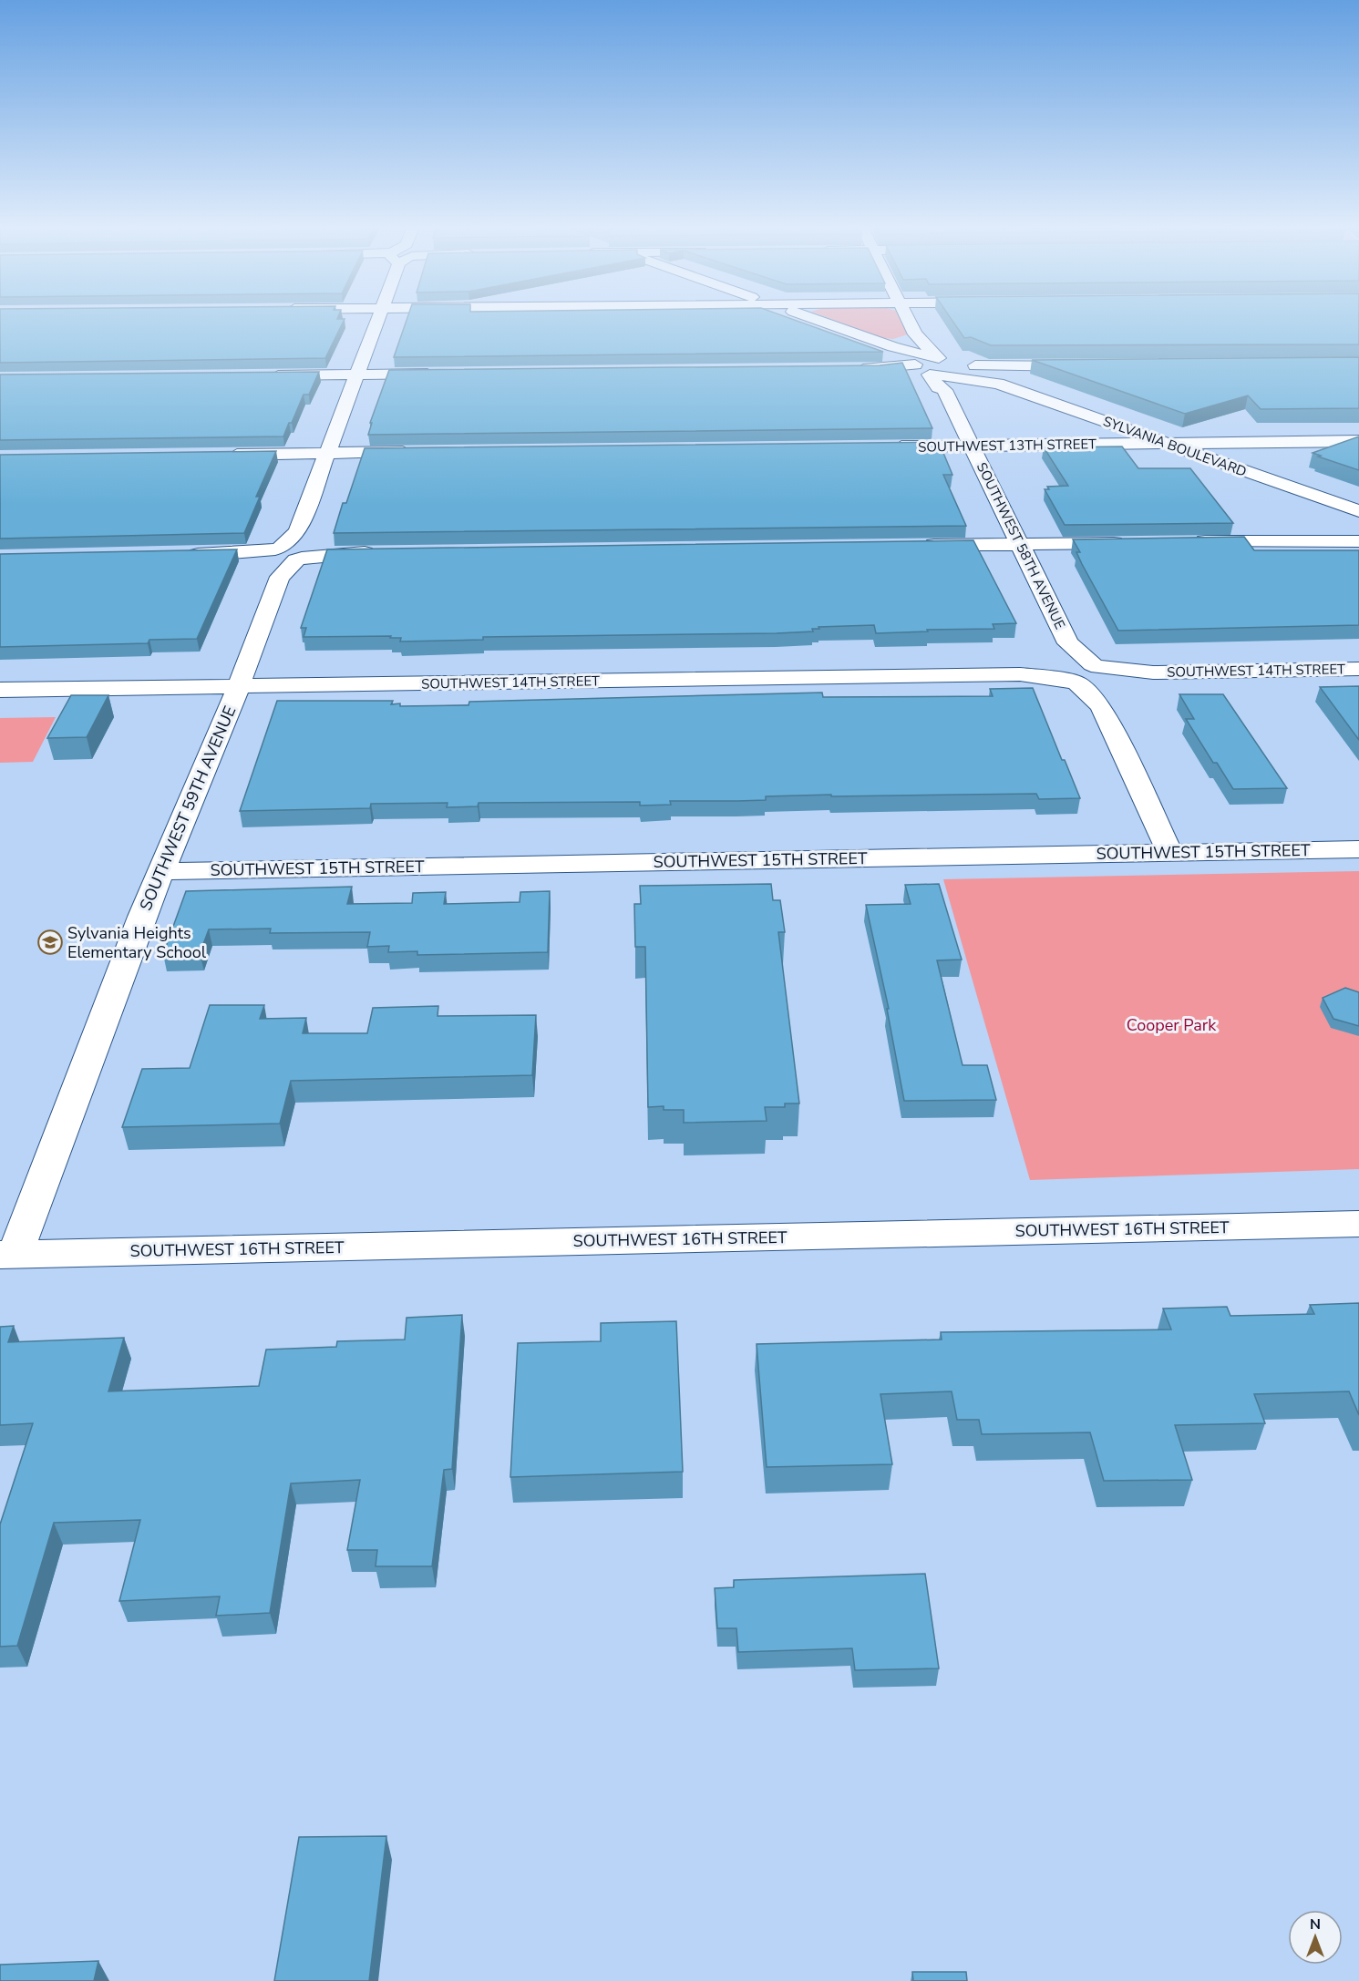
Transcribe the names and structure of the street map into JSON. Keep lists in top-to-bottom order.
{
  "streets": {
    "street": [
      "SOUTHWEST 13TH STREET",
      "SYLVANIA BOULEVARD",
      "SOUTHWEST 58TH AVENUE",
      "SOUTHWEST 14TH STREET",
      "SOUTHWEST 59TH AVENUE",
      "SOUTHWEST 15TH STREET",
      "SOUTHWEST 16TH STREET"
    ]
  },
  "crossings": [
    ["SOUTHWEST 13TH STREET", "SYLVANIA BOULEVARD"],
    ["SOUTHWEST 13TH STREET", "SOUTHWEST 58TH AVENUE"],
    ["SYLVANIA BOULEVARD", "SOUTHWEST 58TH AVENUE"],
    ["SOUTHWEST 58TH AVENUE", "SOUTHWEST 14TH STREET"],
    ["SOUTHWEST 58TH AVENUE", "SOUTHWEST 15TH STREET"],
    ["SOUTHWEST 14TH STREET", "SOUTHWEST 59TH AVENUE"],
    ["SOUTHWEST 59TH AVENUE", "SOUTHWEST 15TH STREET"],
    ["SOUTHWEST 59TH AVENUE", "SOUTHWEST 16TH STREET"]
  ],
  "parks": ["Cooper Park"],
  "places": {
    "school or university": ["Sylvania Heights Elementary School"]
  },
  "north": "top"
}
